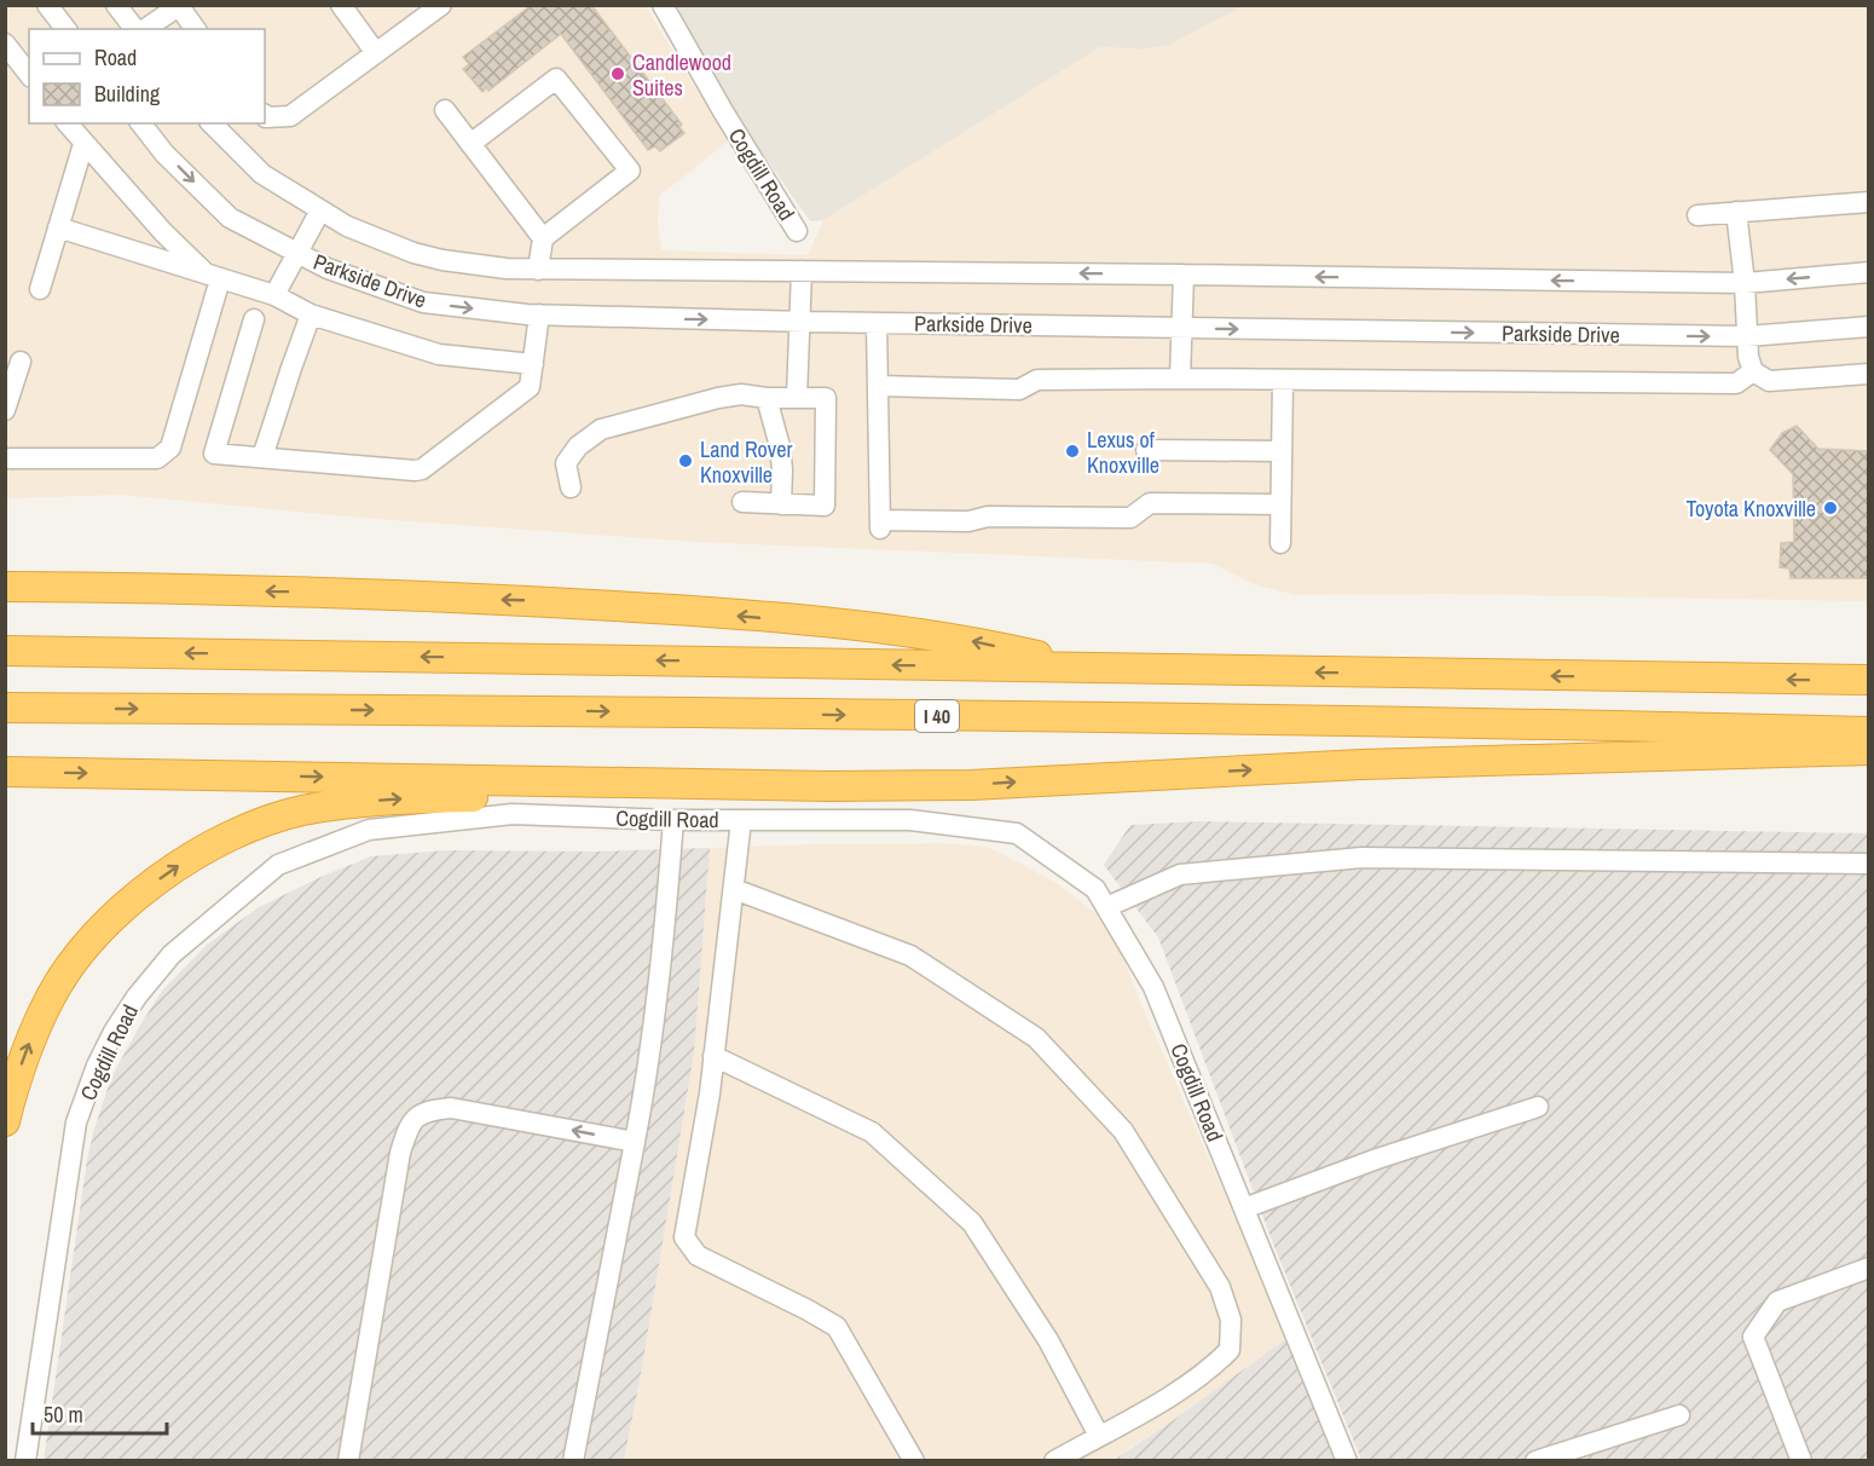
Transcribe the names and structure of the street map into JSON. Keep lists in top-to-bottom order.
{
  "streets": {
    "highway": ["I 40"],
    "street": ["Cogdill Road", "Parkside Drive"]
  },
  "places": [
    "Candlewood Suites",
    "Lexus of Knoxville",
    "Land Rover Knoxville",
    "Toyota Knoxville"
  ],
  "legend": ["Road", "Building"],
  "scale_bar": "50 m"
}
